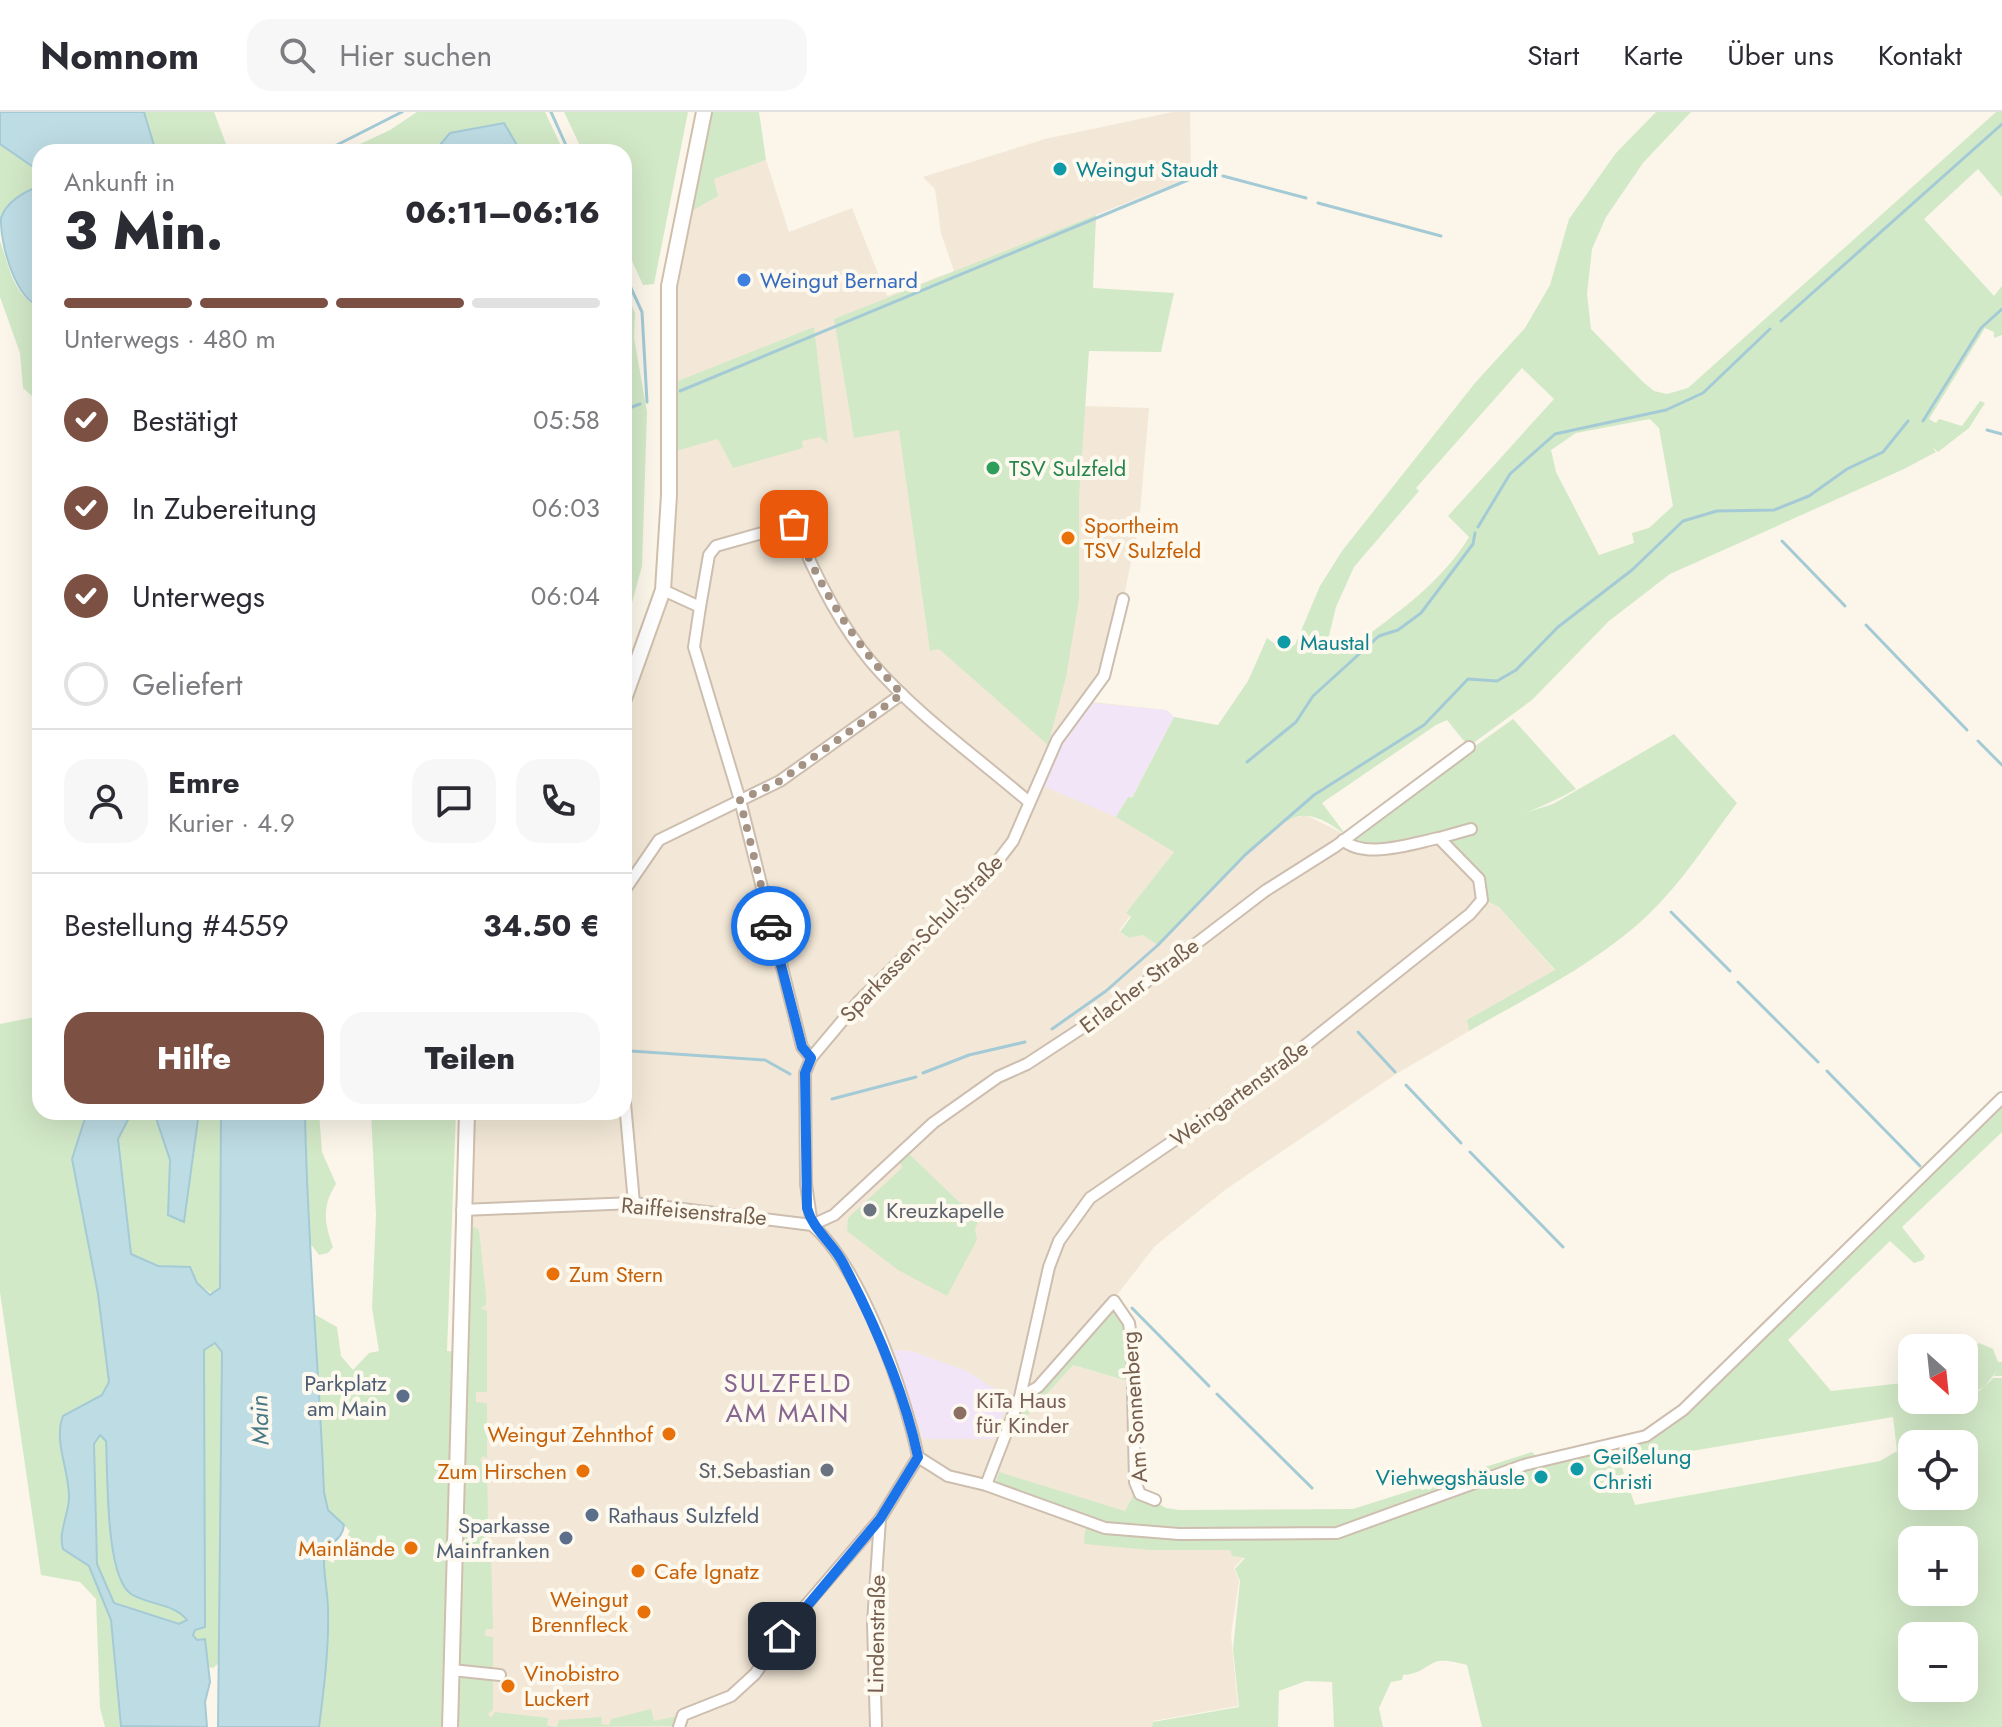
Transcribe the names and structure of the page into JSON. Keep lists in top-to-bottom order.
{
  "streets": {
    "street": [
      "Sparkassen-Schul-Straße",
      "Erlacher Straße",
      "Weingartenstraße",
      "Raiffeisenstraße",
      "Am Sonnenberg",
      "Lindenstraße"
    ]
  },
  "crossings": [
    ["Erlacher Straße", "Raiffeisenstraße"],
    ["Weingartenstraße", "Am Sonnenberg"]
  ],
  "districts": ["SULZFELD AM MAIN"],
  "water": ["Main"],
  "places": [
    "Weingut Staudt",
    "Weingut Bernard",
    "TSV Sulzfeld",
    "Sportheim TSV Sulzfeld",
    "Maustal",
    "Kreuzkapelle",
    "Zum Stern",
    "Parkplatz am Main",
    "KiTa Haus für Kinder",
    "Weingut Zehnthof",
    "Geißelung Christi",
    "St.Sebastian",
    "Zum Hirschen",
    "Viehwegshäusle",
    "Rathaus Sulzfeld",
    "Sparkasse Mainfranken",
    "Mainlände",
    "Cafe Ignatz",
    "Weingut Brennfleck",
    "Vinobistro Luckert"
  ],
  "north": "bottom right",
  "page": {
    "header": "Nomnom",
    "search": "Hier suchen",
    "nav": [
      "Start",
      "Karte",
      "Über uns",
      "Kontakt"
    ],
    "heading": ["3 Min.", "Ankunft in", "06:11–06:16"],
    "panel": [
      "Emre",
      "Kurier · 4.9",
      "Bestellung #4559",
      "34.50 €"
    ],
    "bar": "Unterwegs · 480 m",
    "list": [
      ["Bestätigt", "05:58"],
      ["In Zubereitung", "06:03"],
      ["Unterwegs", "06:04"],
      "Geliefert"
    ],
    "buttons": ["Hilfe", "Teilen"],
    "map_buttons": ["+", "−"]
  }
}
